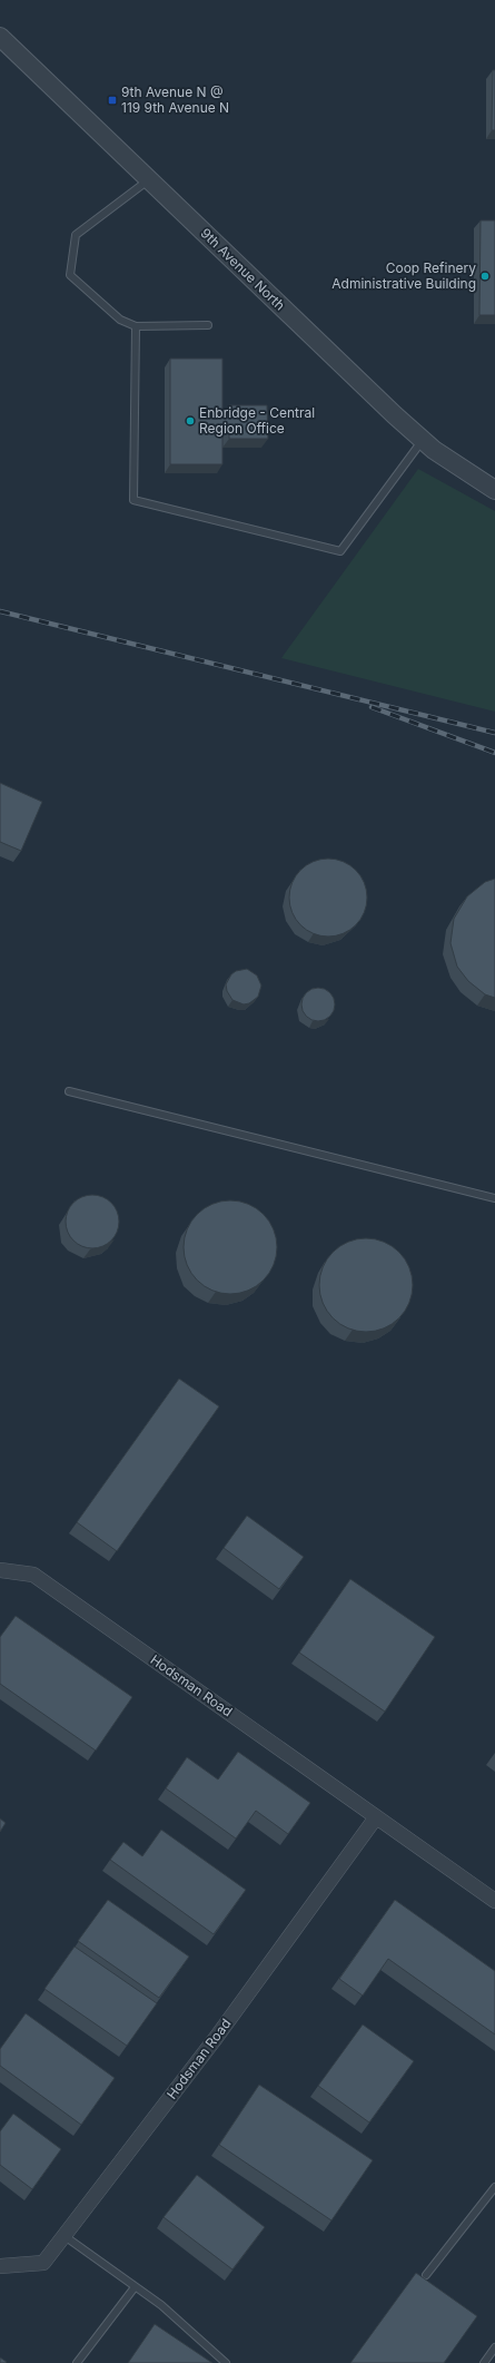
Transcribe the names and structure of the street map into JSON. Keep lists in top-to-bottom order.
{
  "streets": {
    "street": ["9th Avenue North", "Hodsman Road"]
  },
  "places": {
    "transit": ["9th Avenue N @ 119 9th Avenue N"],
    "other": ["Coop Refinery Administrative Building", "Enbridge - Central Region Office"]
  }
}
